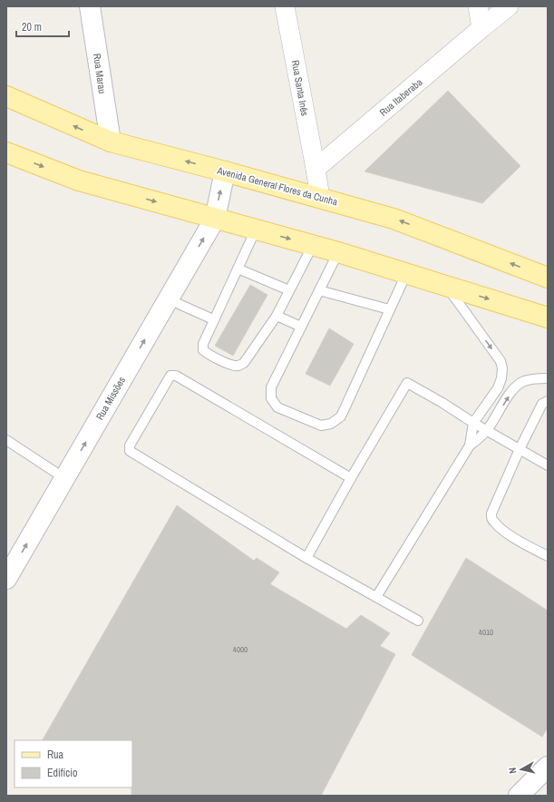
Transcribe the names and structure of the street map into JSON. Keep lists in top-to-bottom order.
{
  "streets": {
    "main road": ["Avenida General Flores da Cunha"],
    "street": [
      "Rua Marau",
      "Rua Santa Inês",
      "Rua Itaberaba",
      "Rua Missões"
    ]
  },
  "crossings": [
    ["Rua Marau", "Avenida General Flores da Cunha"],
    ["Rua Santa Inês", "Rua Itaberaba"],
    ["Avenida General Flores da Cunha", "Rua Missões"]
  ],
  "one_way": ["Rua Missões"],
  "house_numbers": ["4010", "4000"],
  "legend": ["Rua", "Edifício"],
  "scale_bar": "20 m",
  "north": "left"
}
